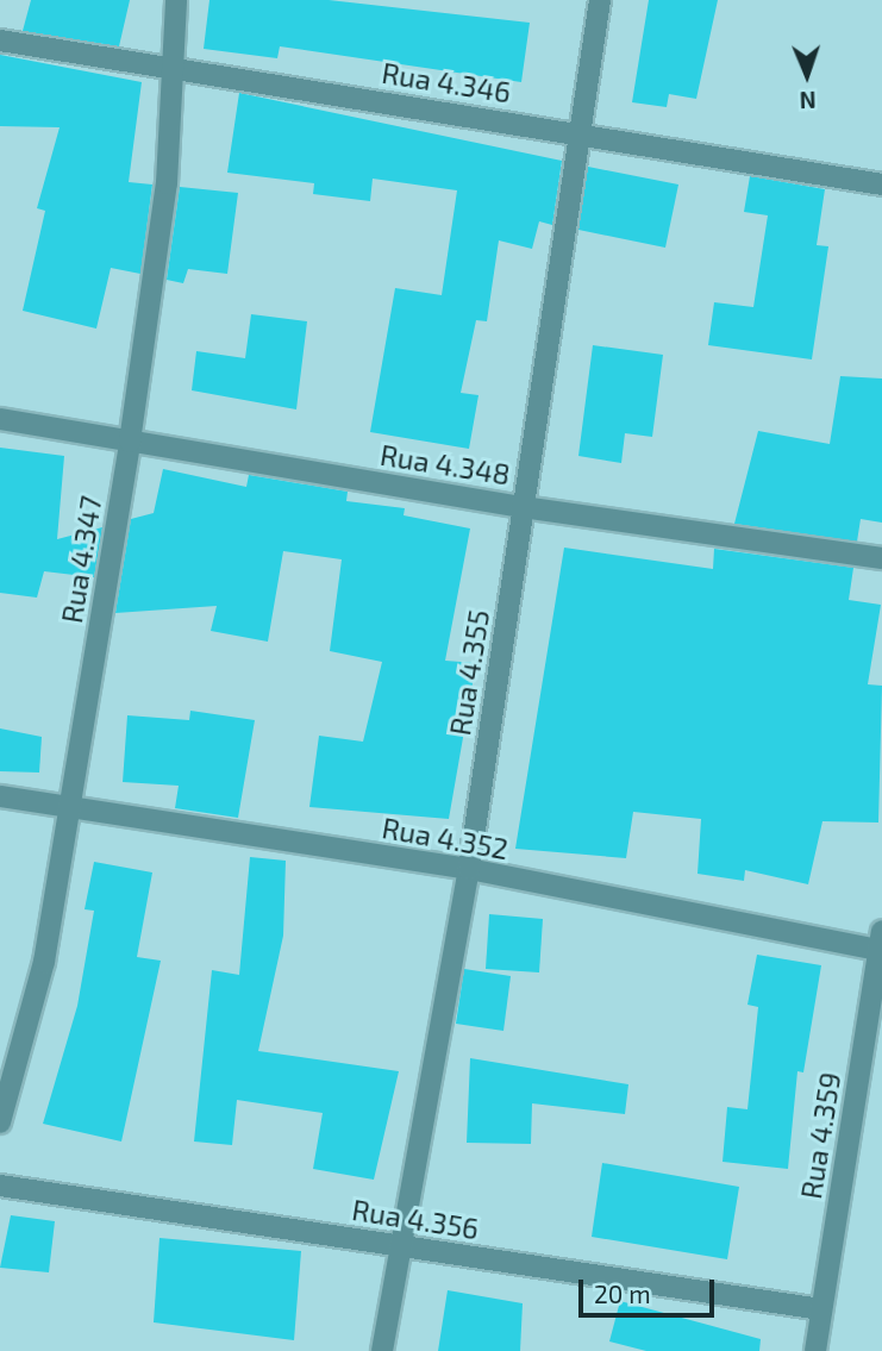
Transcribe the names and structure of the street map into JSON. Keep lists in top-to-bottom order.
{
  "streets": {
    "street": [
      "Rua 4.346",
      "Rua 4.348",
      "Rua 4.347",
      "Rua 4.355",
      "Rua 4.352",
      "Rua 4.359",
      "Rua 4.356"
    ]
  },
  "crossings": [
    ["Rua 4.346", "Rua 4.347"],
    ["Rua 4.346", "Rua 4.355"],
    ["Rua 4.348", "Rua 4.347"],
    ["Rua 4.348", "Rua 4.355"],
    ["Rua 4.347", "Rua 4.352"],
    ["Rua 4.355", "Rua 4.352"],
    ["Rua 4.355", "Rua 4.356"],
    ["Rua 4.352", "Rua 4.359"],
    ["Rua 4.359", "Rua 4.356"]
  ],
  "scale_bar": "20 m",
  "north": "bottom"
}
